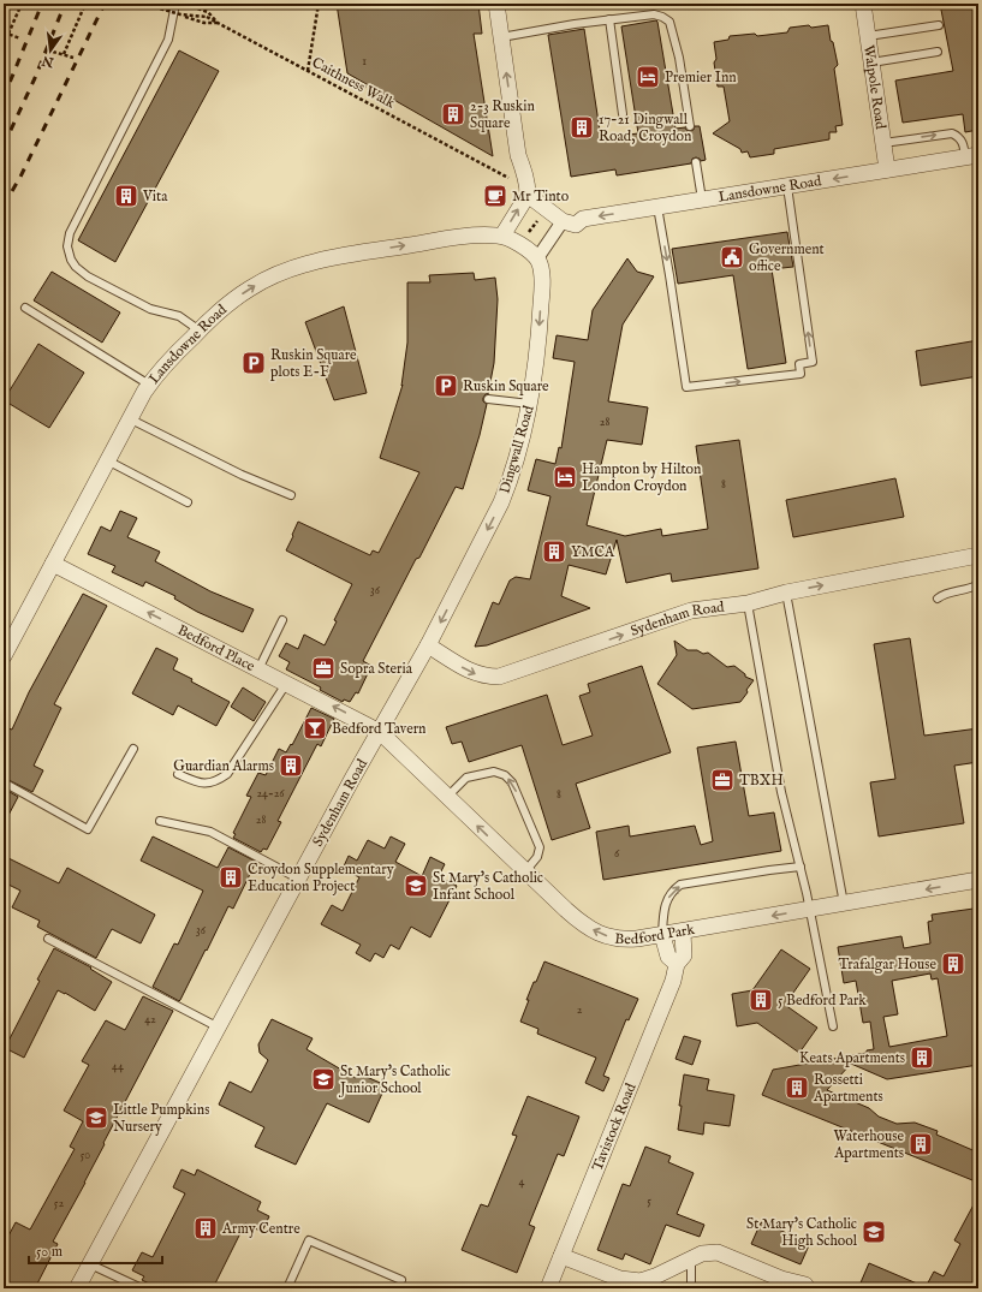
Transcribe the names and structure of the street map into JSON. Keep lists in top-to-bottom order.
{
  "streets": {
    "street": [
      "Walpole Road",
      "Lansdowne Road",
      "Dingwall Road",
      "Sydenham Road",
      "Bedford Place",
      "Bedford Park",
      "Tavistock Road"
    ],
    "path": ["Caithness Walk"]
  },
  "crossings": [
    ["Walpole Road", "Lansdowne Road"],
    ["Lansdowne Road", "Bedford Place"],
    ["Dingwall Road", "Sydenham Road"],
    ["Sydenham Road", "Bedford Place"],
    ["Sydenham Road", "Bedford Park"],
    ["Bedford Place", "Bedford Park"],
    ["Bedford Park", "Tavistock Road"]
  ],
  "one_way": [
    "Dingwall Road",
    "Sydenham Road",
    "Bedford Place",
    "Bedford Park"
  ],
  "places": {
    "hotel": ["Premier Inn", "Hampton by Hilton London Croydon"],
    "building": [
      "2-3 Ruskin Square",
      "17-21 Dingwall Road, Croydon",
      "Vita",
      "YMCA",
      "Guardian Alarms",
      "Croydon Supplementary Education Project",
      "Trafalgar House",
      "5 Bedford Park",
      "Keats Apartments",
      "Rossetti Apartments",
      "Waterhouse Apartments",
      "Army Centre"
    ],
    "cafe": ["Mr Tinto"],
    "public building": ["Government office"],
    "parking": ["Ruskin Square plots E-F", "Ruskin Square"],
    "office": ["Sopra Steria", "TBXH"],
    "bar": ["Bedford Tavern"],
    "school or university": [
      "St Mary's Catholic Infant School",
      "St Mary's Catholic Junior School",
      "Little Pumpkins Nursery",
      "St Mary's Catholic High School"
    ]
  },
  "house_numbers": [
    "1",
    "28",
    "8",
    "36",
    "24-26",
    "8",
    "28",
    "6",
    "36",
    "2",
    "42",
    "44",
    "50",
    "4",
    "5",
    "52"
  ],
  "scale_bar": "50 m",
  "north": "bottom"
}
